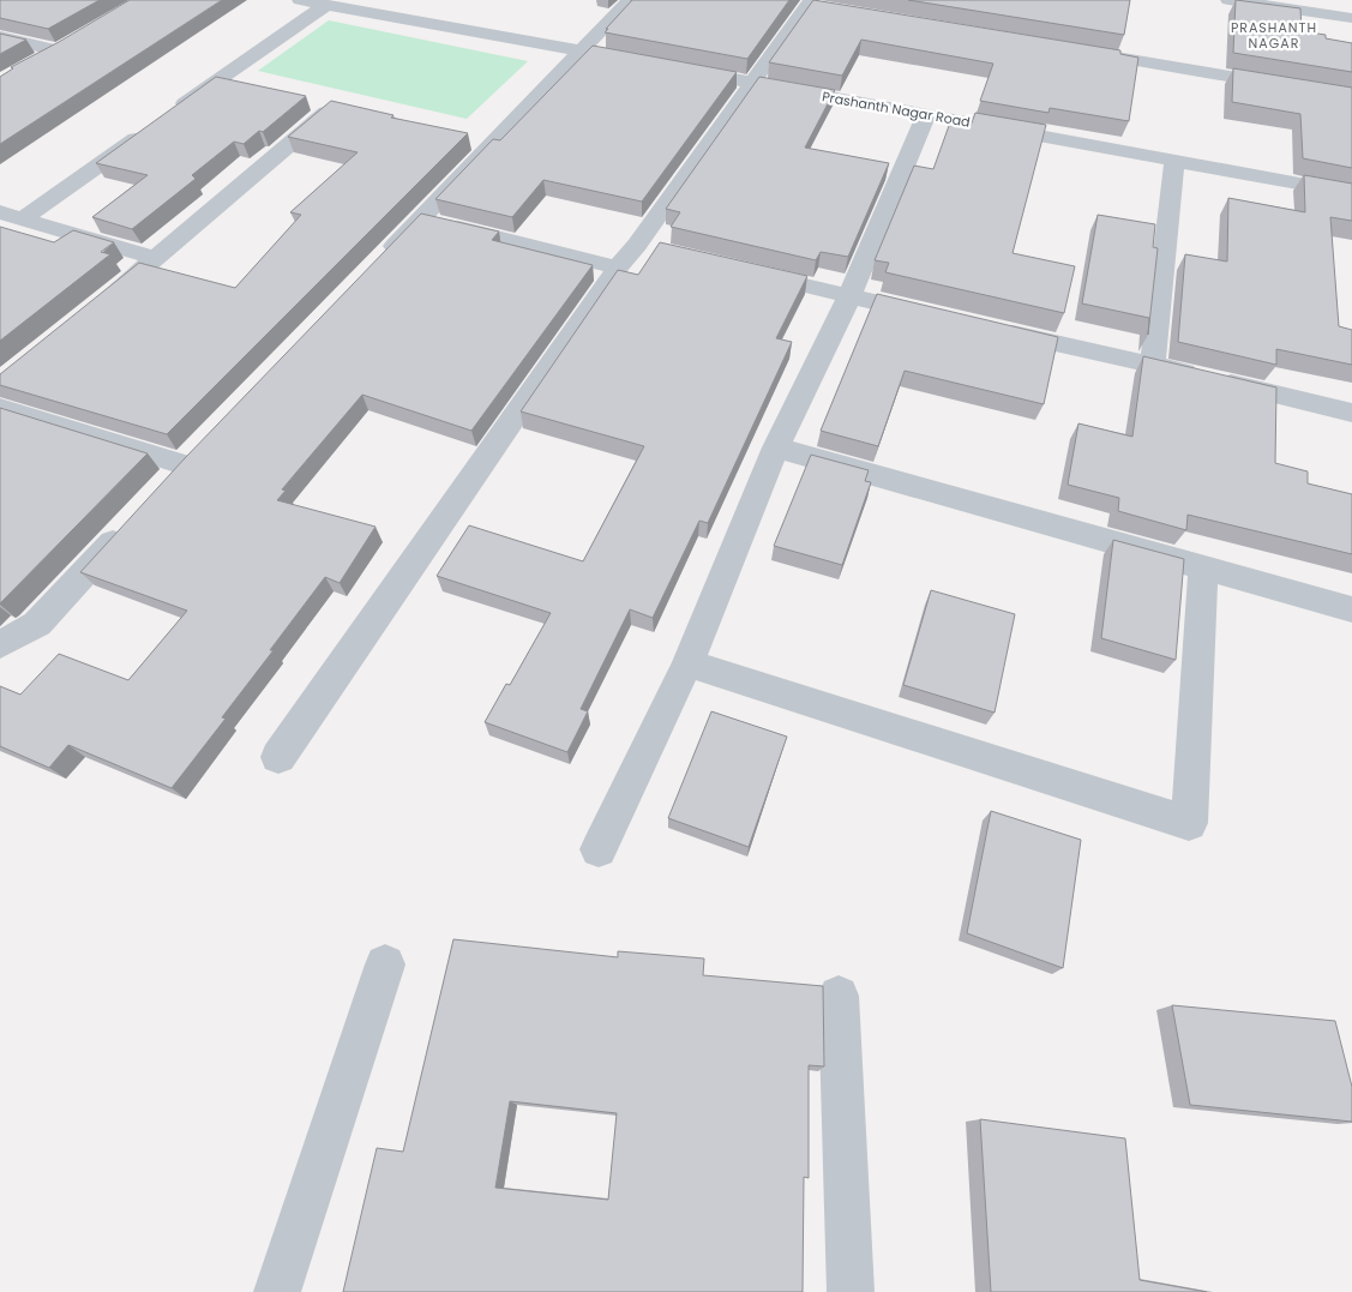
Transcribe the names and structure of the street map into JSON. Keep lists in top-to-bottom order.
{
  "streets": {
    "street": ["Prashanth Nagar Road"]
  },
  "districts": ["PRASHANTH NAGAR"]
}
